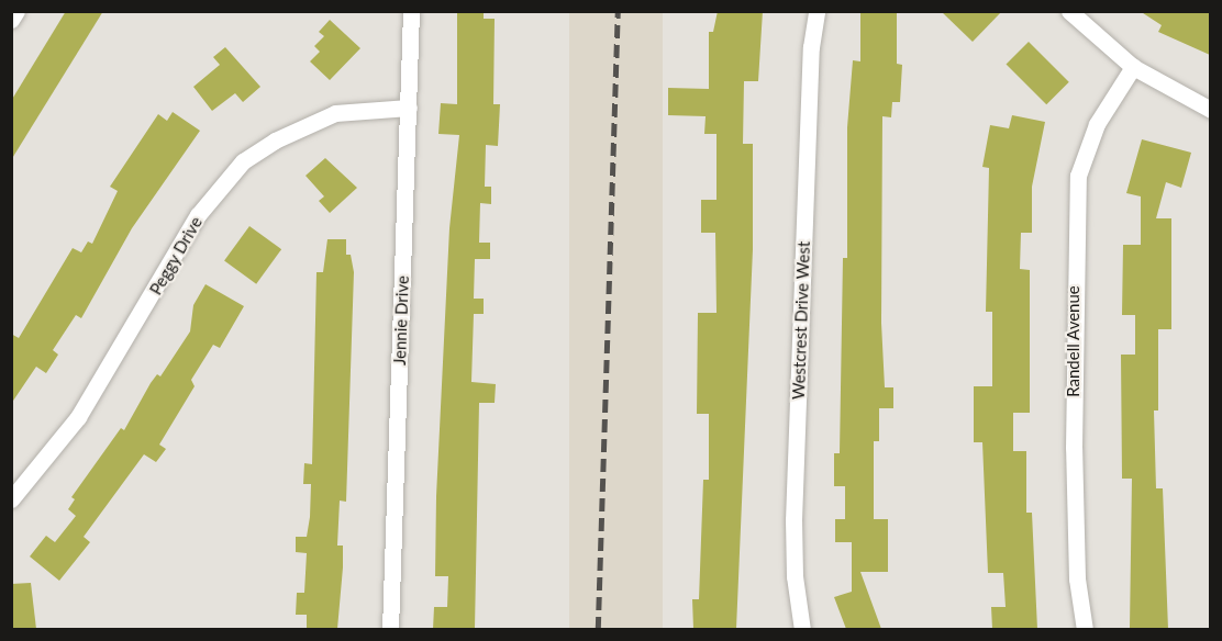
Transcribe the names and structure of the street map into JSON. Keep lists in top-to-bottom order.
{
  "streets": {
    "street": [
      "Peggy Drive",
      "Jennie Drive",
      "Westcrest Drive West",
      "Randell Avenue"
    ]
  },
  "crossings": [
    ["Peggy Drive", "Jennie Drive"]
  ]
}
